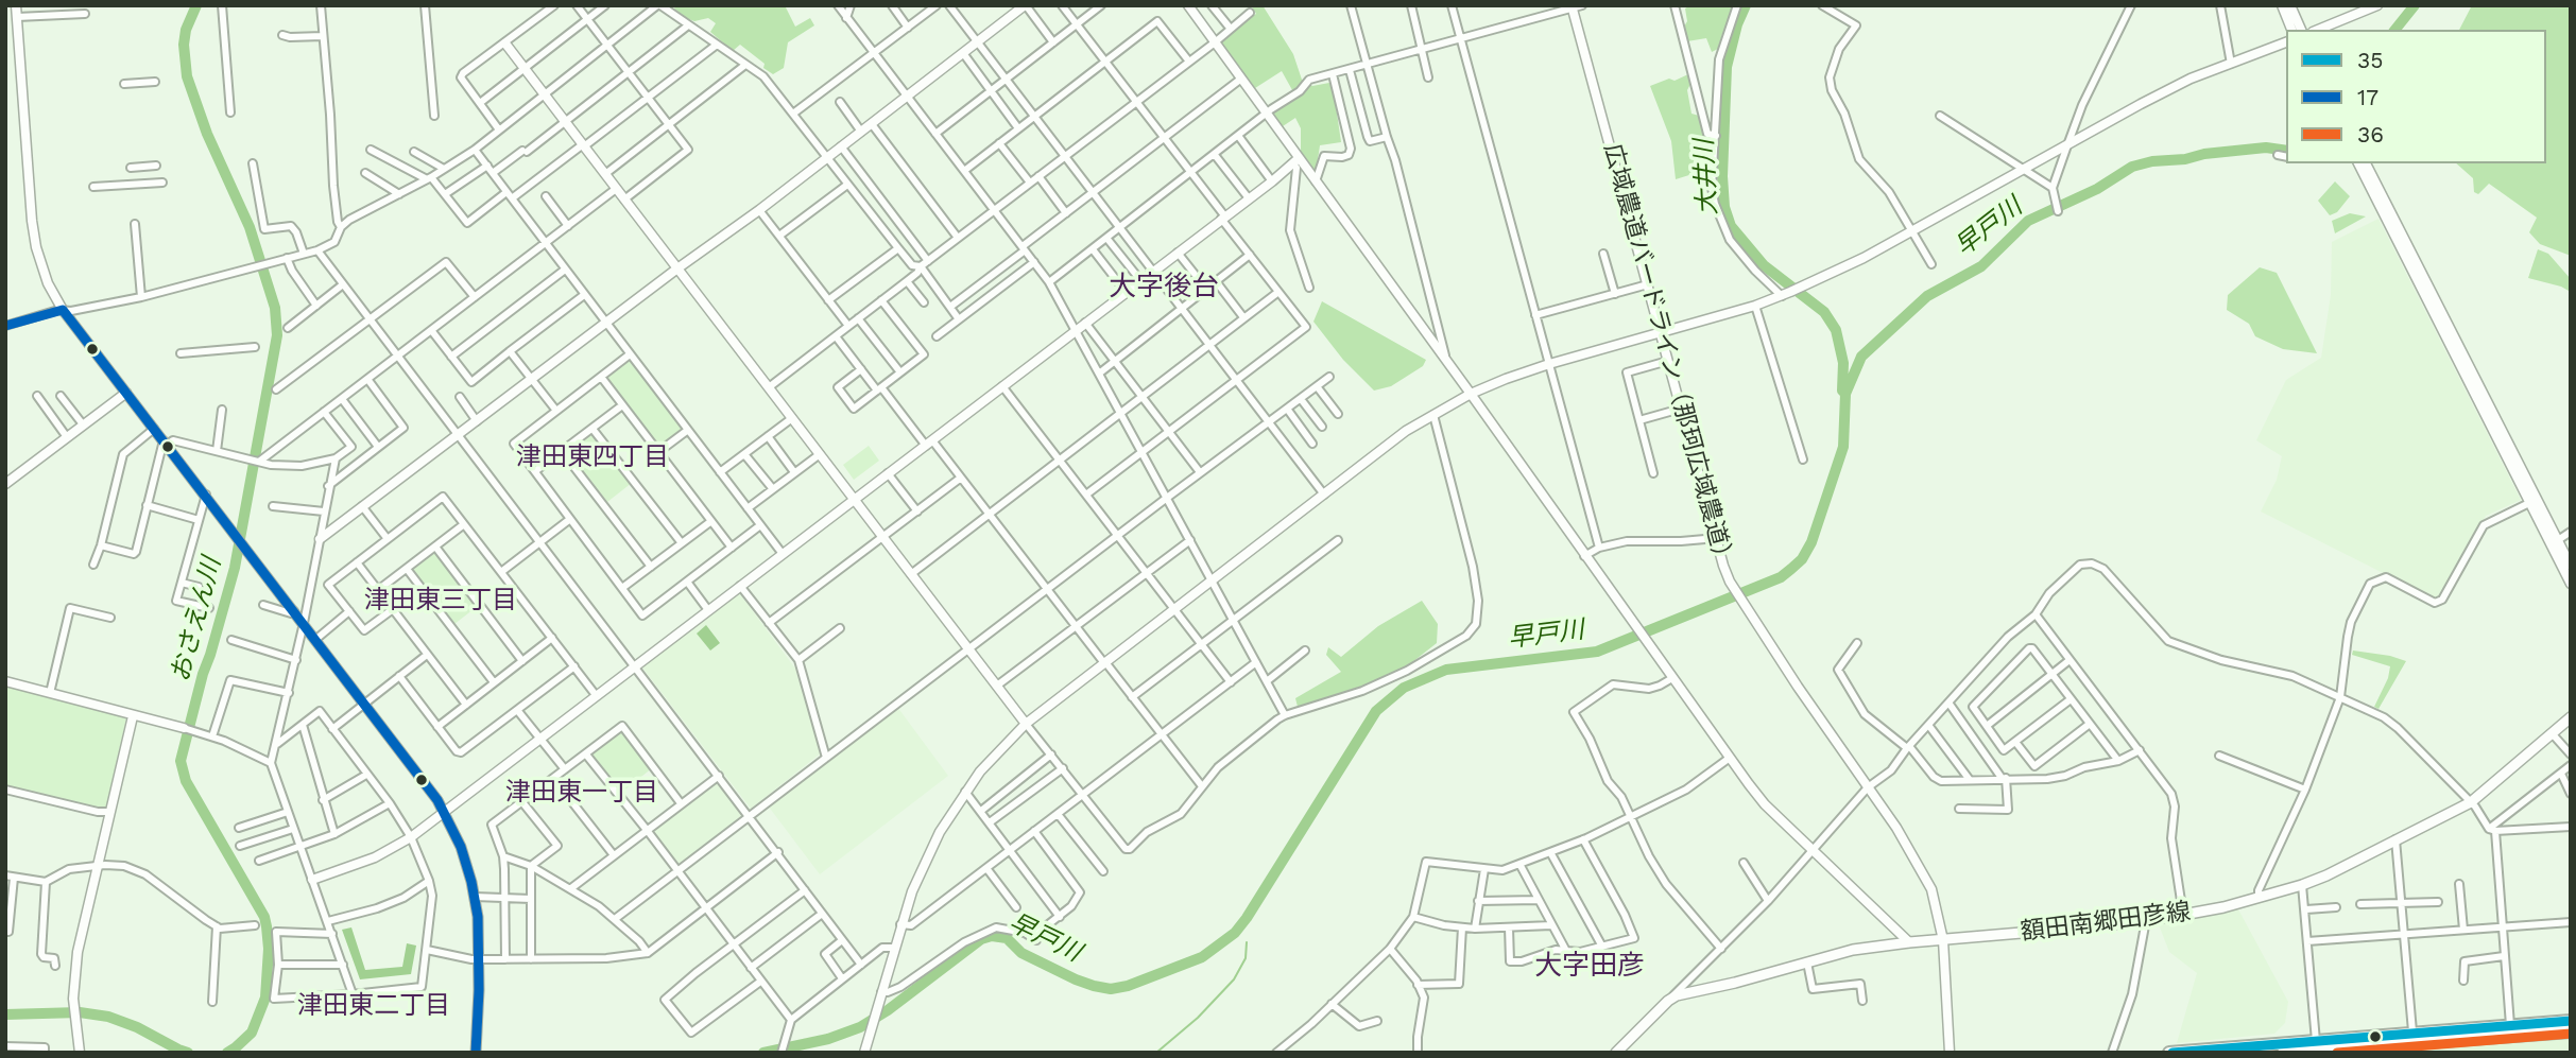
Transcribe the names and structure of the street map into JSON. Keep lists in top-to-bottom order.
{
  "streets": {
    "main road": ["額田南郷田彦線"],
    "street": ["広域農道バードライン（那珂広域農道）"]
  },
  "crossings": [
    ["広域農道バードライン（那珂広域農道）", "額田南郷田彦線"]
  ],
  "districts": [
    "大字後台",
    "津田東四丁目",
    "津田東三丁目",
    "津田東一丁目",
    "大字田彦",
    "津田東二丁目"
  ],
  "water": ["大井川", "早戸川", "おさえん川"],
  "lines": ["transit line 17", "transit line 35", "transit line 36"],
  "legend": ["35", "17", "36"]
}
